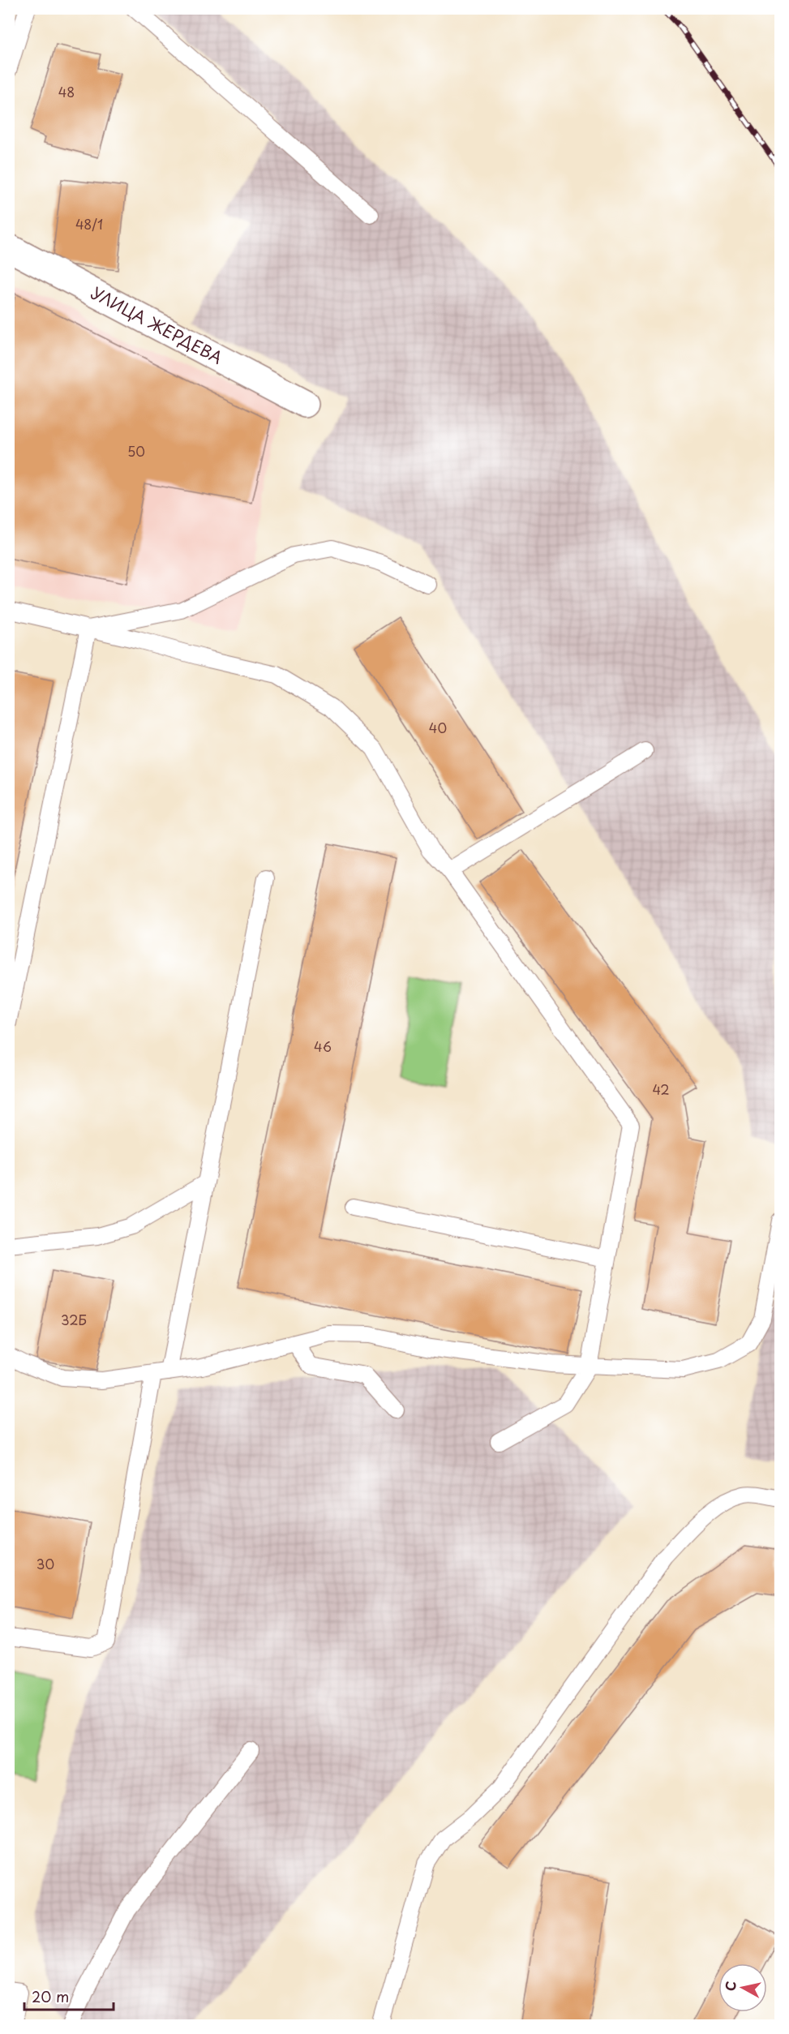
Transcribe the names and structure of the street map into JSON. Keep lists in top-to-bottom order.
{
  "streets": {
    "street": ["УЛИЦА ЖЕРДЕВА"]
  },
  "house_numbers": [
    "48",
    "48/1",
    "50",
    "40",
    "46",
    "42",
    "32Б",
    "30"
  ],
  "scale_bar": "20 m",
  "north": "left"
}
